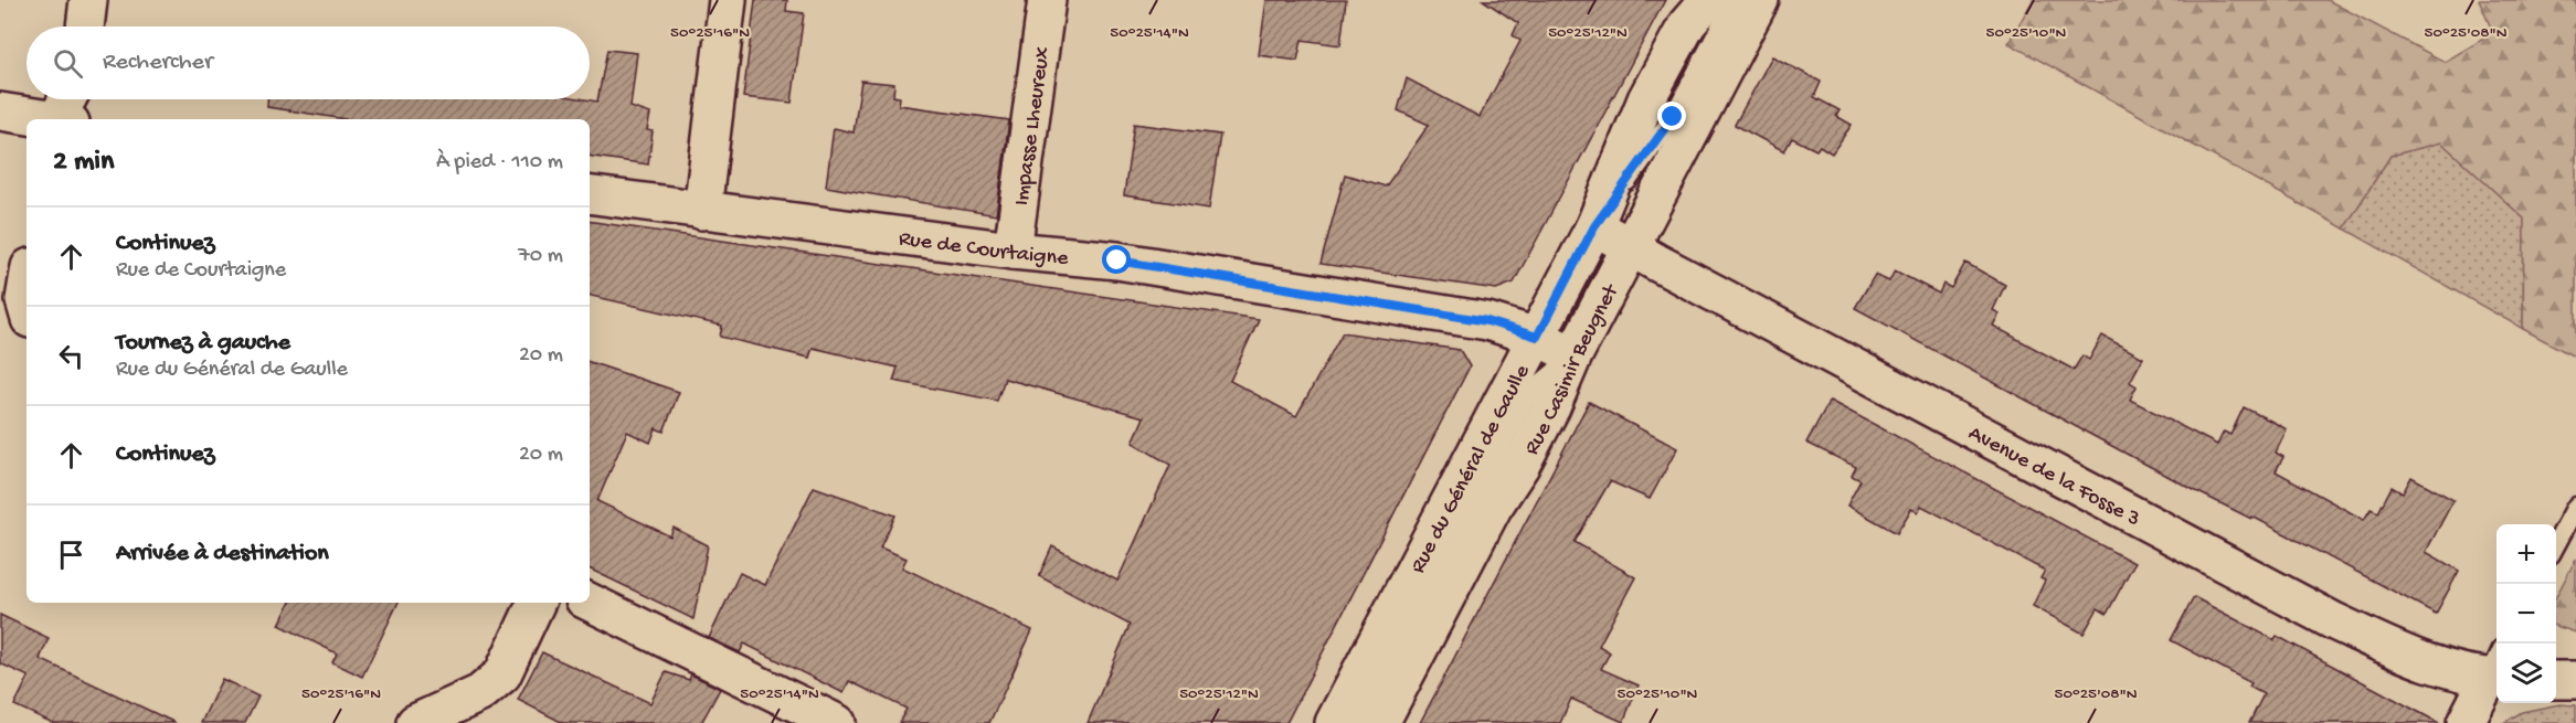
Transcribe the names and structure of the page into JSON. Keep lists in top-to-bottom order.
{
  "streets": {
    "street": [
      "Impasse Lheureux",
      "Rue de Courtaigne",
      "Rue Casimir Beugnet",
      "Rue du Général de Gaulle",
      "Avenue de la Fosse 3"
    ]
  },
  "crossings": [
    ["Impasse Lheureux", "Rue de Courtaigne"],
    ["Rue de Courtaigne", "Rue Casimir Beugnet"],
    ["Rue de Courtaigne", "Rue du Général de Gaulle"],
    ["Rue Casimir Beugnet", "Avenue de la Fosse 3"],
    ["Rue du Général de Gaulle", "Avenue de la Fosse 3"]
  ],
  "page": {
    "search": "Rechercher",
    "heading": ["2 min", "À pied · 110 m"],
    "list": [
      ["Continuez", "Rue de Courtaigne", "70 m"],
      ["Tournez à gauche", "Rue du Général de Gaulle", "20 m"],
      ["Continuez", "20 m"],
      "Arrivée à destination"
    ],
    "map_buttons": ["+", "−"]
  },
  "coordinates": [
    "50°25'16\"N",
    "50°25'14\"N",
    "50°25'12\"N",
    "50°25'10\"N",
    "50°25'08\"N"
  ]
}
